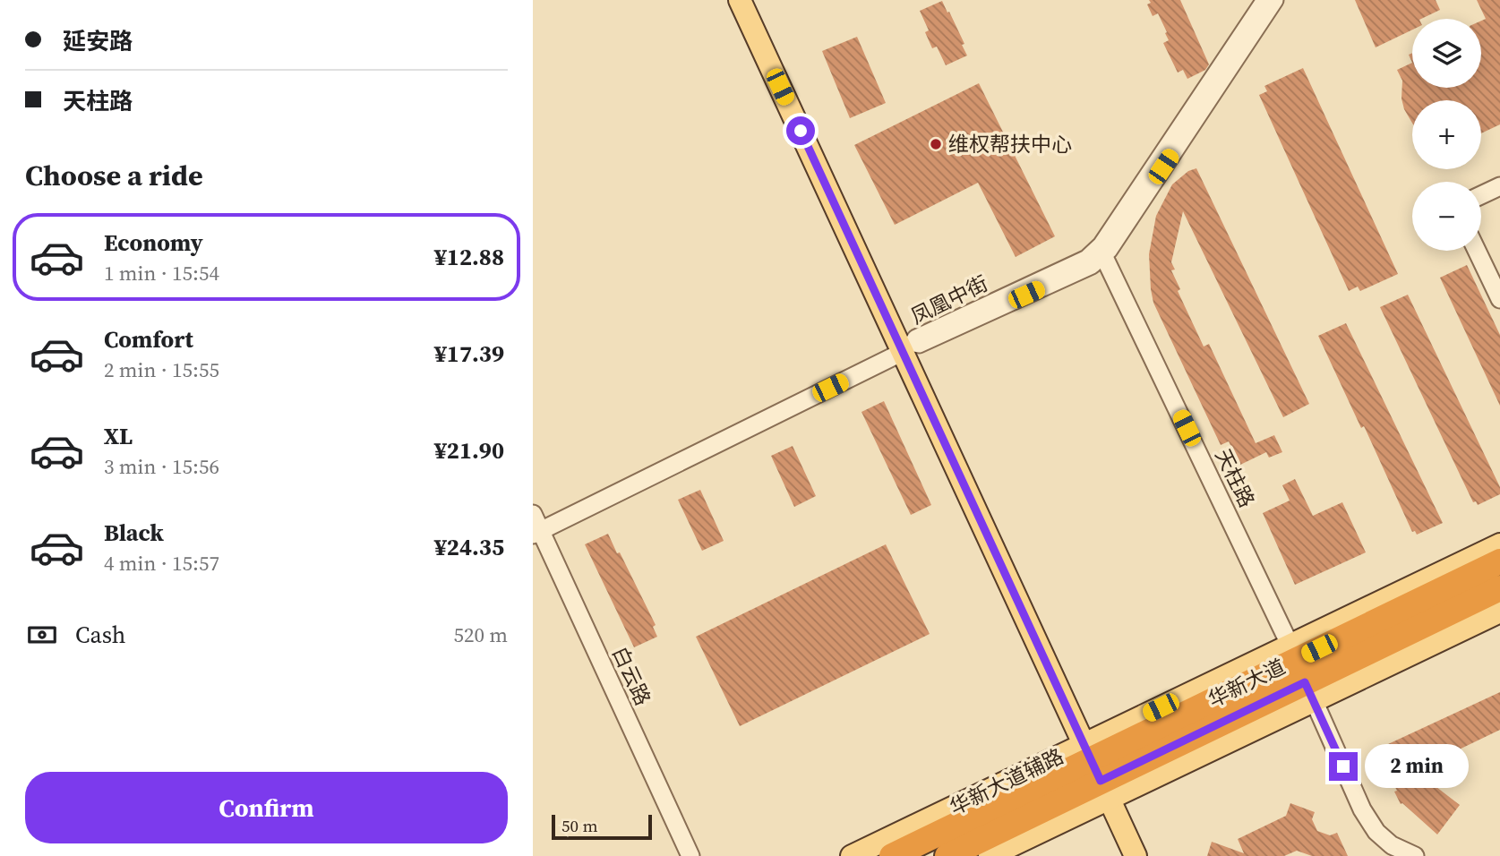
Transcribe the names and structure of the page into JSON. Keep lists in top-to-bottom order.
{
  "streets": {
    "highway": ["华新大道"],
    "main road": ["华新大道辅路"],
    "street": ["凤凰中街", "天柱路", "白云路"]
  },
  "crossings": [
    ["凤凰中街", "天柱路"],
    ["凤凰中街", "白云路"],
    ["天柱路", "华新大道"],
    ["天柱路", "华新大道辅路"],
    ["华新大道", "华新大道辅路"]
  ],
  "places": ["维权帮扶中心"],
  "scale_bar": "50 m",
  "page": {
    "banner": ["延安路", "天柱路"],
    "map_buttons": ["+", "−"],
    "heading": "Choose a ride",
    "list": [
      {
        "name": "Economy",
        "note": "1 min · 15:54",
        "value": "¥12.88"
      },
      {
        "name": "Comfort",
        "note": "2 min · 15:55",
        "value": "¥17.39"
      },
      {
        "name": "XL",
        "note": "3 min · 15:56",
        "value": "¥21.90"
      },
      {
        "name": "Black",
        "note": "4 min · 15:57",
        "value": "¥24.35"
      }
    ],
    "pay": ["Cash", "520 m"],
    "bubble": "2 min",
    "buttons": "Confirm",
    "scale": "50 m"
  }
}
